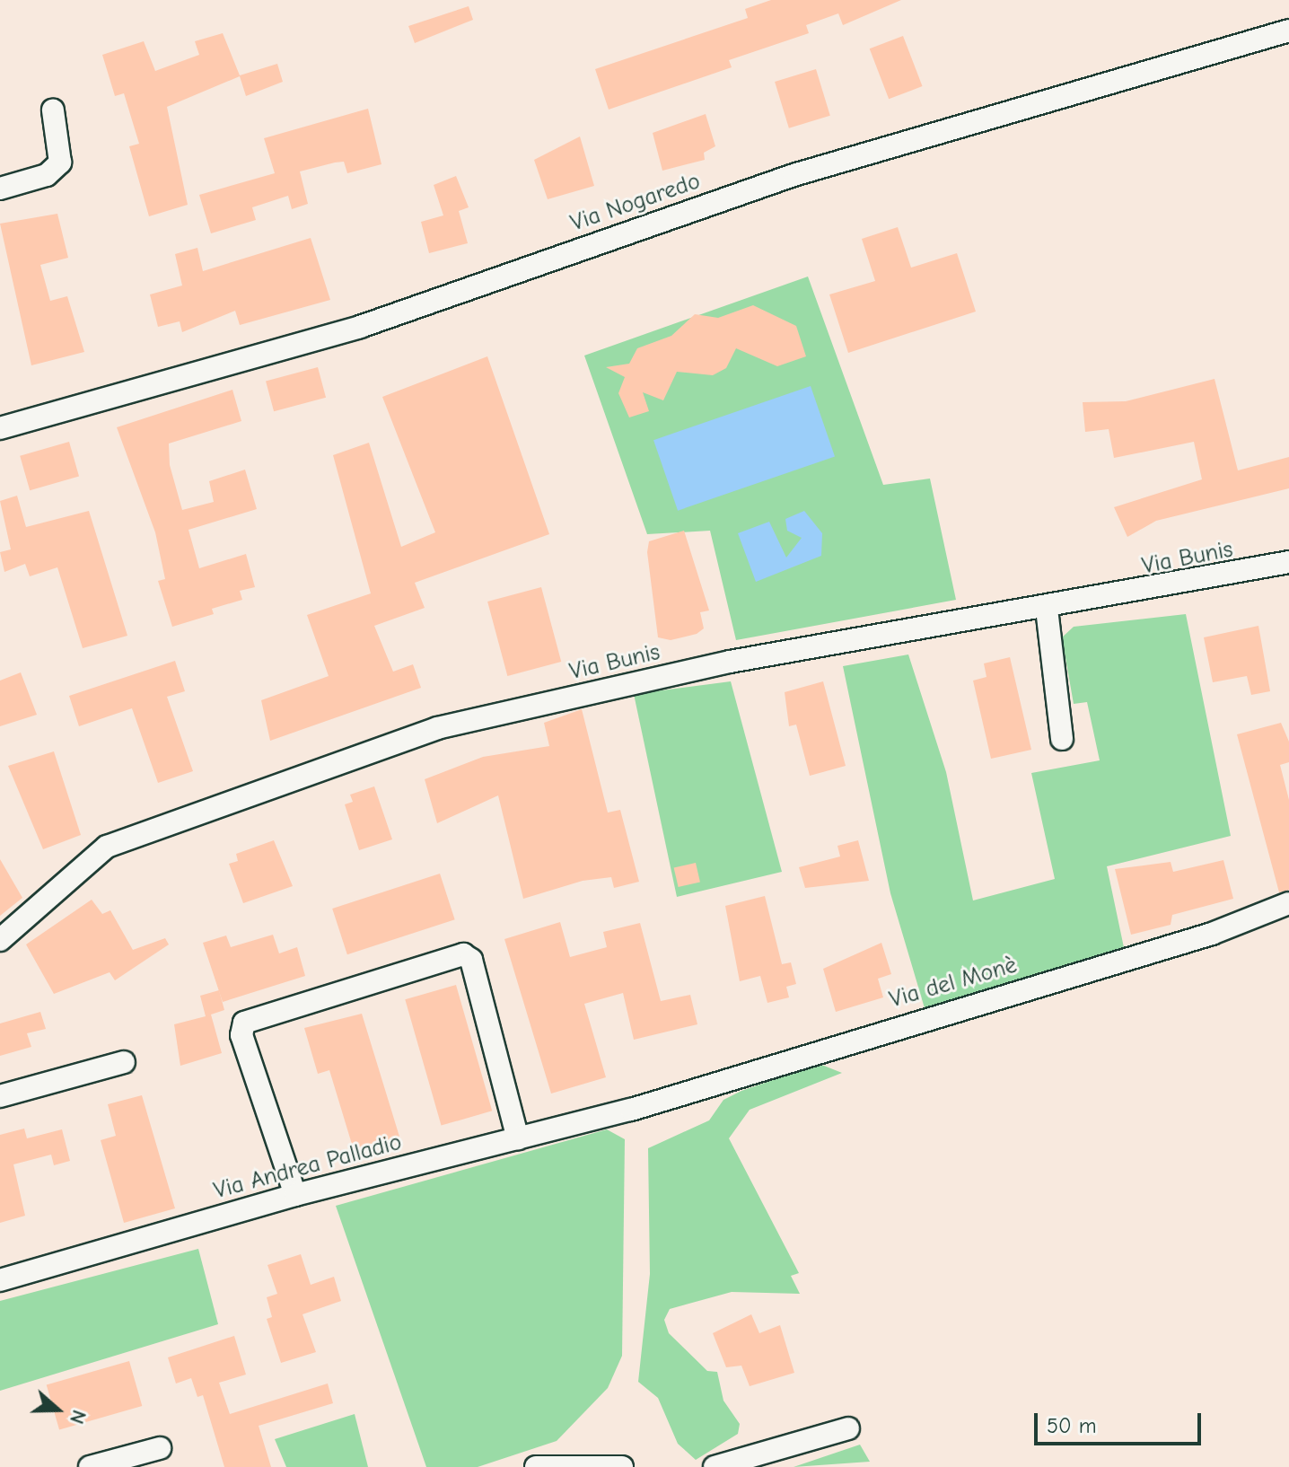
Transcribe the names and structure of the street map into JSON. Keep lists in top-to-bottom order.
{
  "streets": {
    "street": [
      "Via Nogaredo",
      "Via Bunis",
      "Via del Monè",
      "Via Andrea Palladio"
    ]
  },
  "crossings": [
    ["Via del Monè", "Via Andrea Palladio"]
  ],
  "scale_bar": "50 m",
  "north": "right"
}
